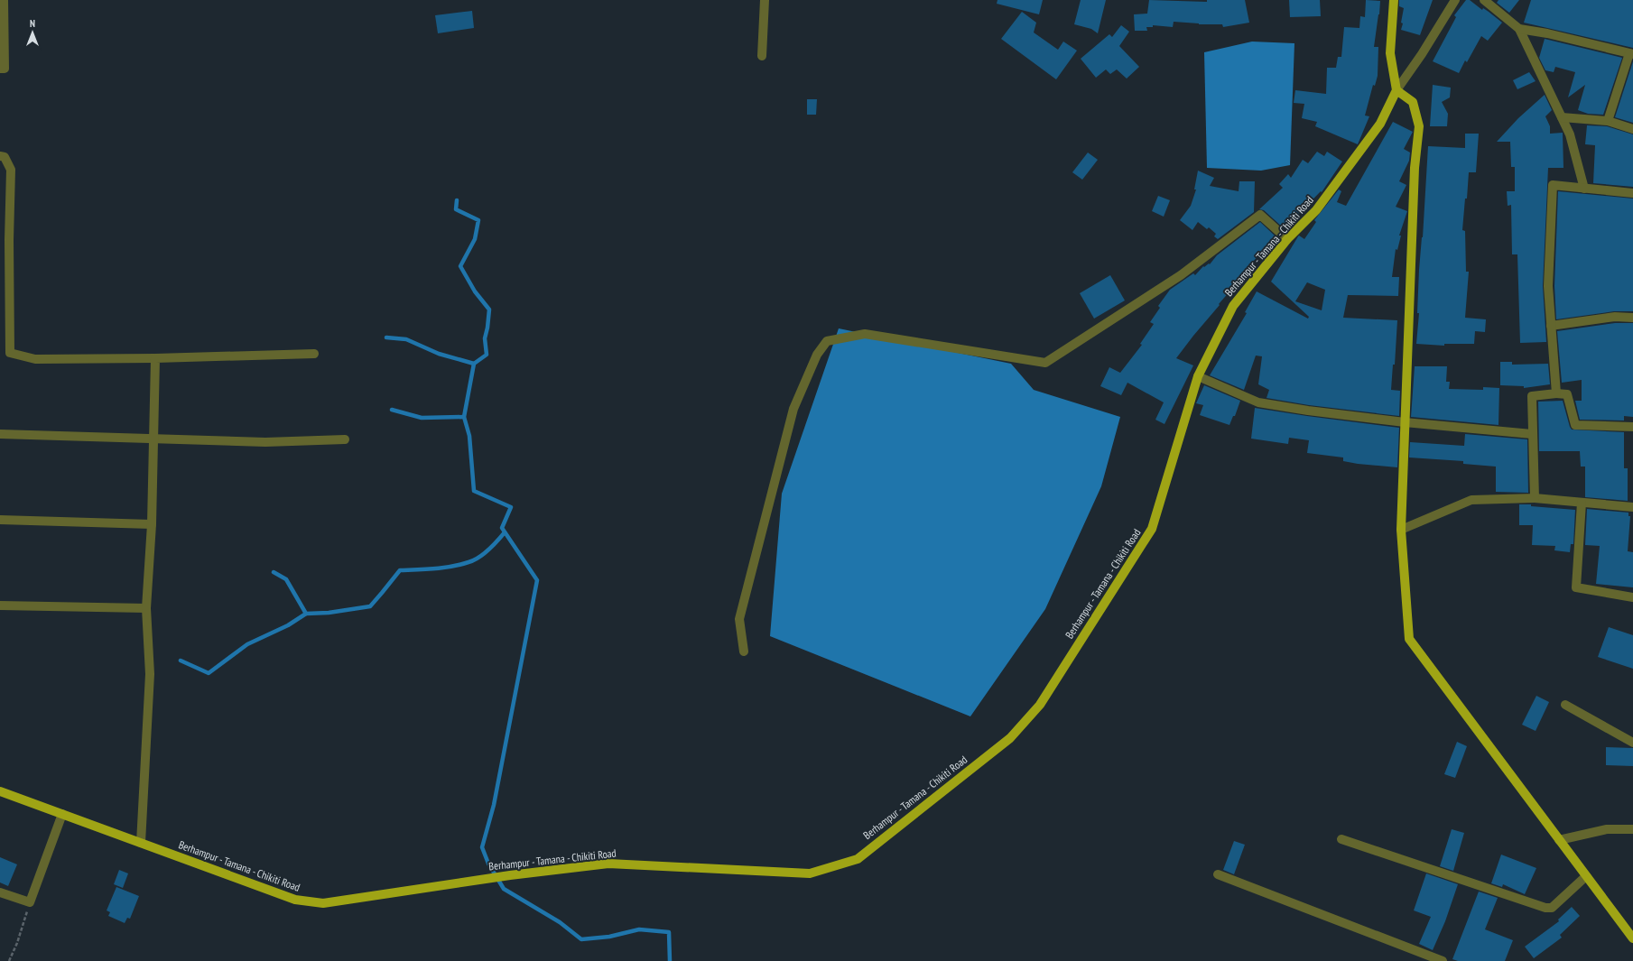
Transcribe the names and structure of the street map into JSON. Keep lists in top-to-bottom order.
{
  "streets": {
    "main road": ["Berhampur - Tamana - Chikiti Road"]
  },
  "north": "top"
}
